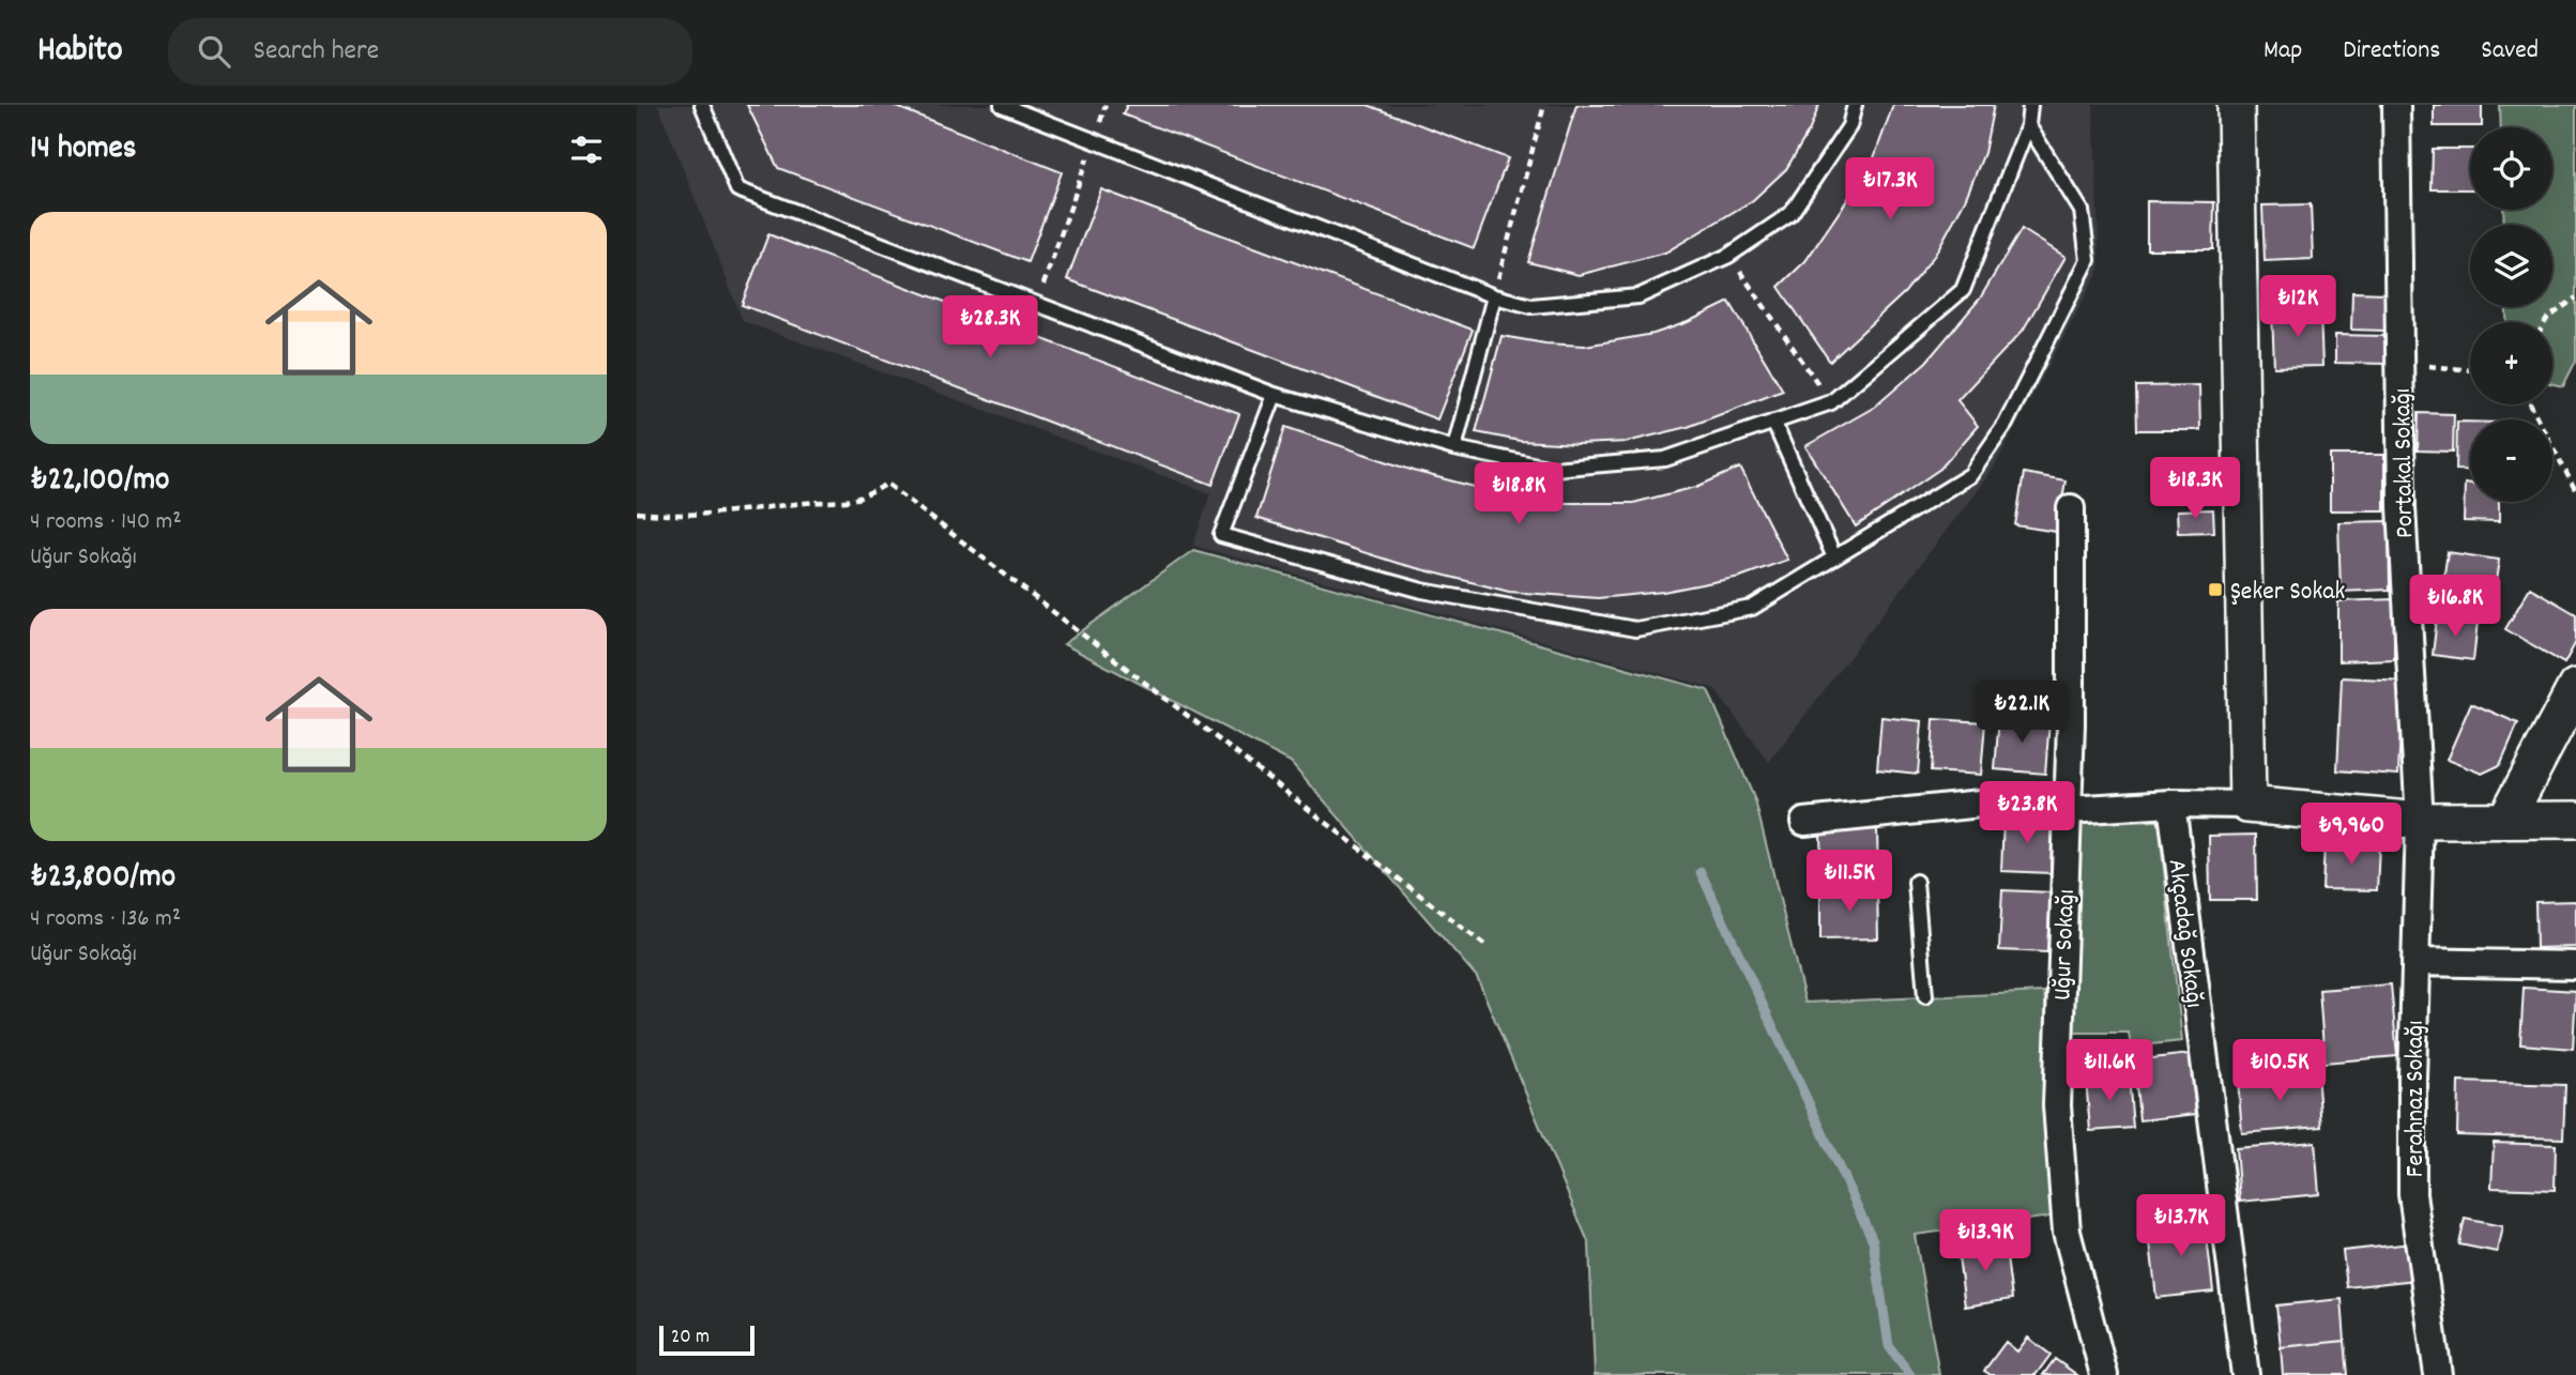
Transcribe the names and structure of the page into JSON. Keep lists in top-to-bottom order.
{
  "streets": {
    "street": [
      "Portakal Sokağı",
      "Akçadağ Sokağı",
      "Uğur Sokağı",
      "Ferahnaz Sokağı"
    ]
  },
  "crossings": [
    ["Portakal Sokağı", "Ferahnaz Sokağı"]
  ],
  "places": {
    "transit": ["Şeker Sokak"]
  },
  "scale_bar": "20 m",
  "page": {
    "header": "Habito",
    "search": "Search here",
    "nav": ["Map", "Directions", "Saved"],
    "heading": "14 homes",
    "map_buttons": ["+", "−"],
    "price": [
      "₺17.3K",
      "₺12K",
      "₺28.3K",
      "₺18.3K",
      "₺18.8K",
      "₺16.8K",
      "₺22.1K",
      "₺23.8K",
      "₺9,960",
      "₺11.5K",
      "₺11.6K",
      "₺10.5K",
      "₺13.7K",
      "₺13.9K"
    ],
    "list": [
      {
        "name": "₺22,100/mo",
        "note": "4 rooms · 140 m² · Uğur Sokağı"
      },
      {
        "name": "₺23,800/mo",
        "note": "4 rooms · 136 m² · Uğur Sokağı"
      }
    ],
    "scale": "20 m"
  }
}
